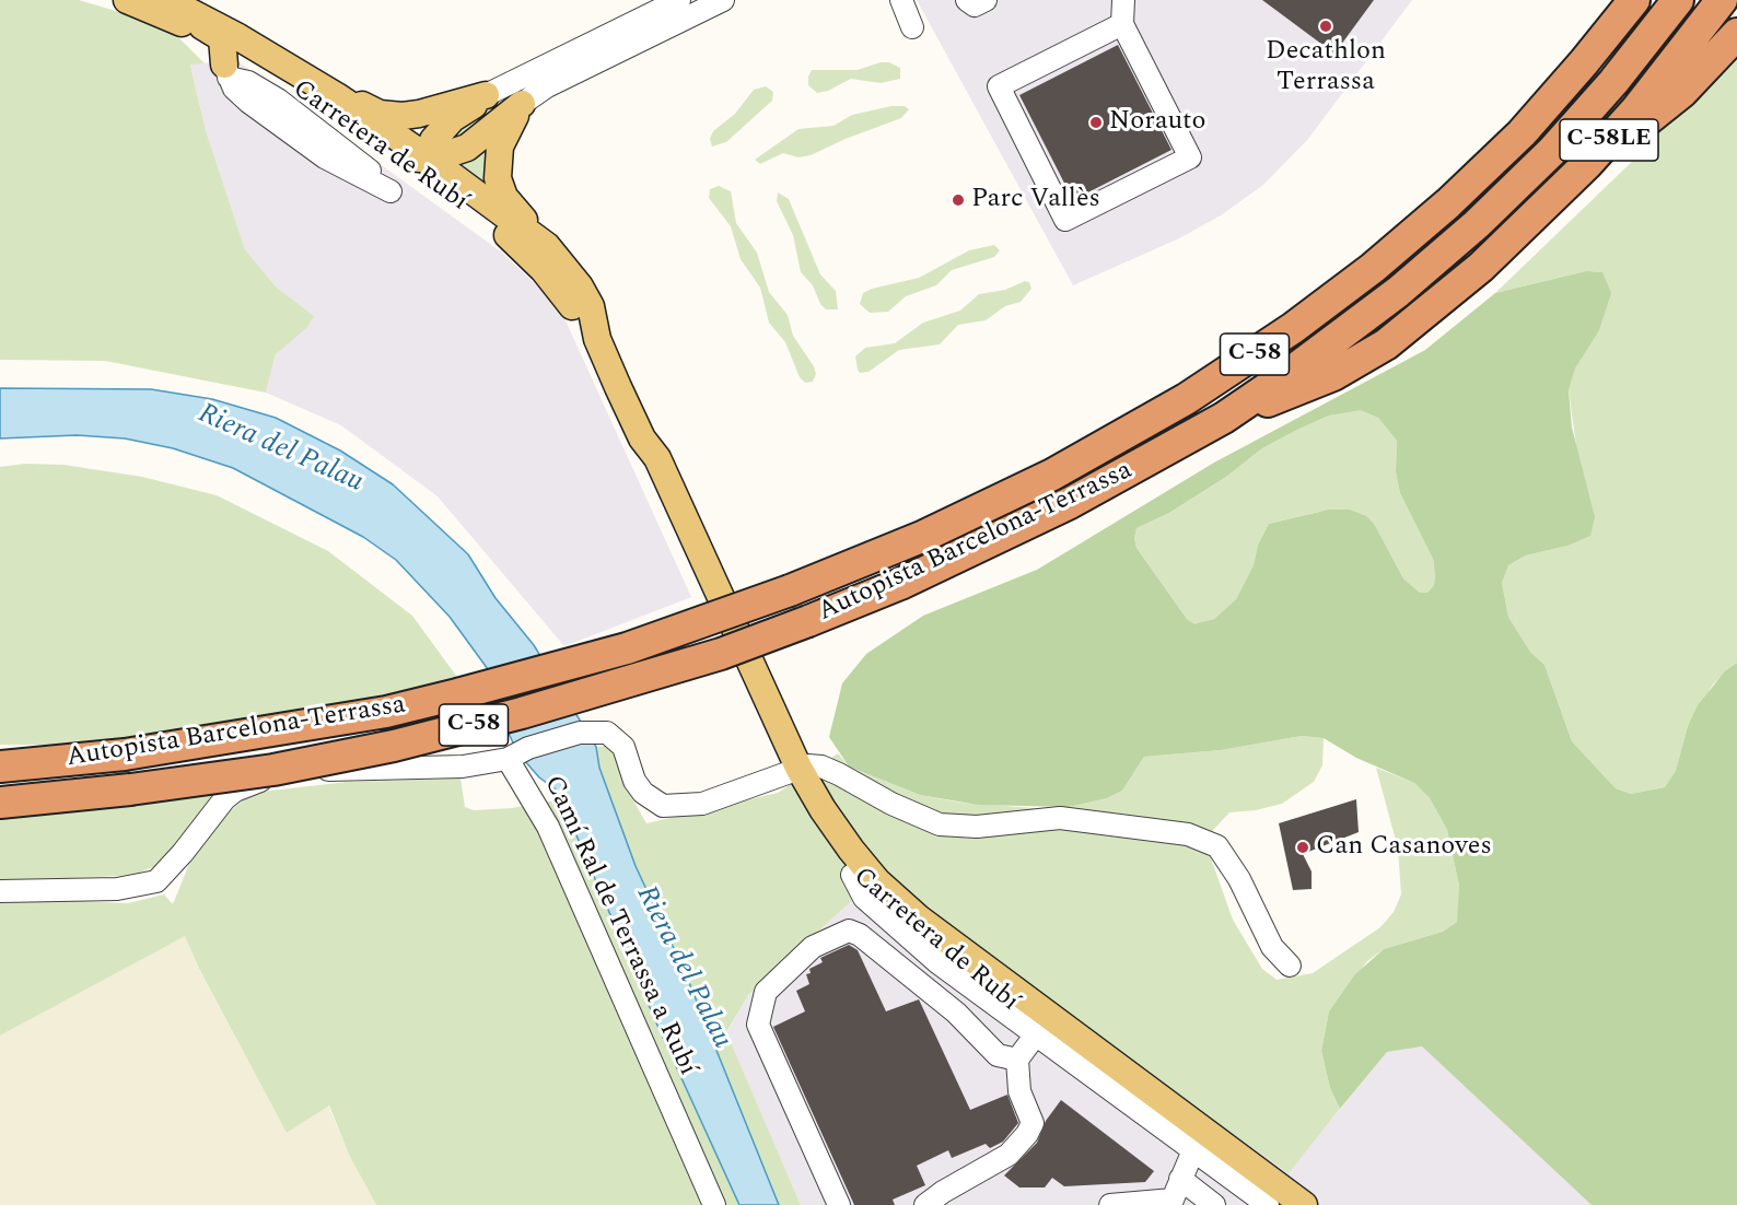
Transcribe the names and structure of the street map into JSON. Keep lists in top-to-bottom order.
{
  "streets": {
    "highway": ["C-58LE", "C-58", "Autopista Barcelona-Terrassa"],
    "main road": ["Carretera de Rubí"],
    "street": ["Camí Ral de Terrassa a Rubí"]
  },
  "crossings": [
    ["C-58LE", "Autopista Barcelona-Terrassa"],
    ["Carretera de Rubí", "Camí Ral de Terrassa a Rubí"]
  ],
  "water": ["Riera del Palau"],
  "places": [
    "Decathlon Terrassa",
    "Norauto",
    "Parc Vallès",
    "Can Casanoves"
  ]
}
